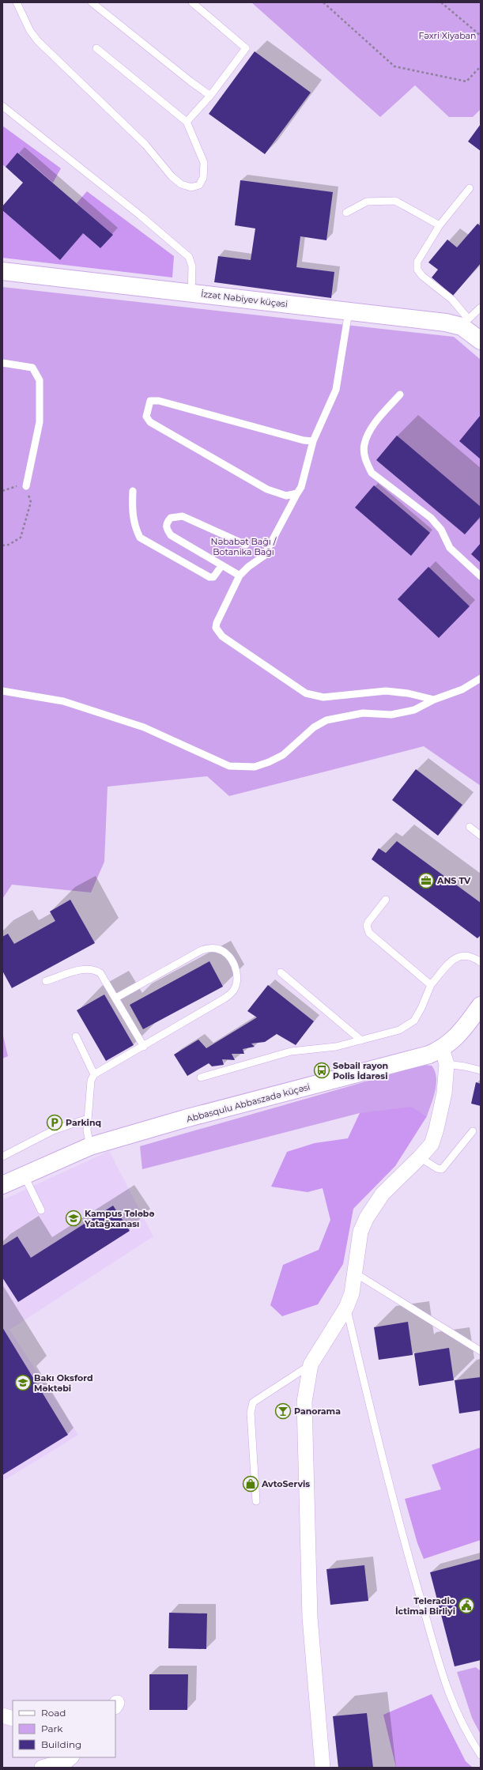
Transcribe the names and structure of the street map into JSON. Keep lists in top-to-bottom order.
{
  "streets": {
    "street": ["İzzət Nəbiyev küçəsi", "Abbasqulu Abbaszadə küçəsi"]
  },
  "parks": ["Fəxri Xiyaban", "Nəbabət Bağı / Botanika Bağı"],
  "places": {
    "office": ["ANS TV"],
    "bus stop": ["Səbail rayon Polis İdarəsi"],
    "parking": ["Parkinq"],
    "school or university": ["Kampus Tələbə Yatağxanası", "Bakı Oksford Məktəbi"],
    "bar": ["Panorama"],
    "shop": ["AvtoServis"],
    "public building": ["Teleradio İctimai Birliyi"]
  },
  "legend": ["Road", "Park", "Building"]
}
